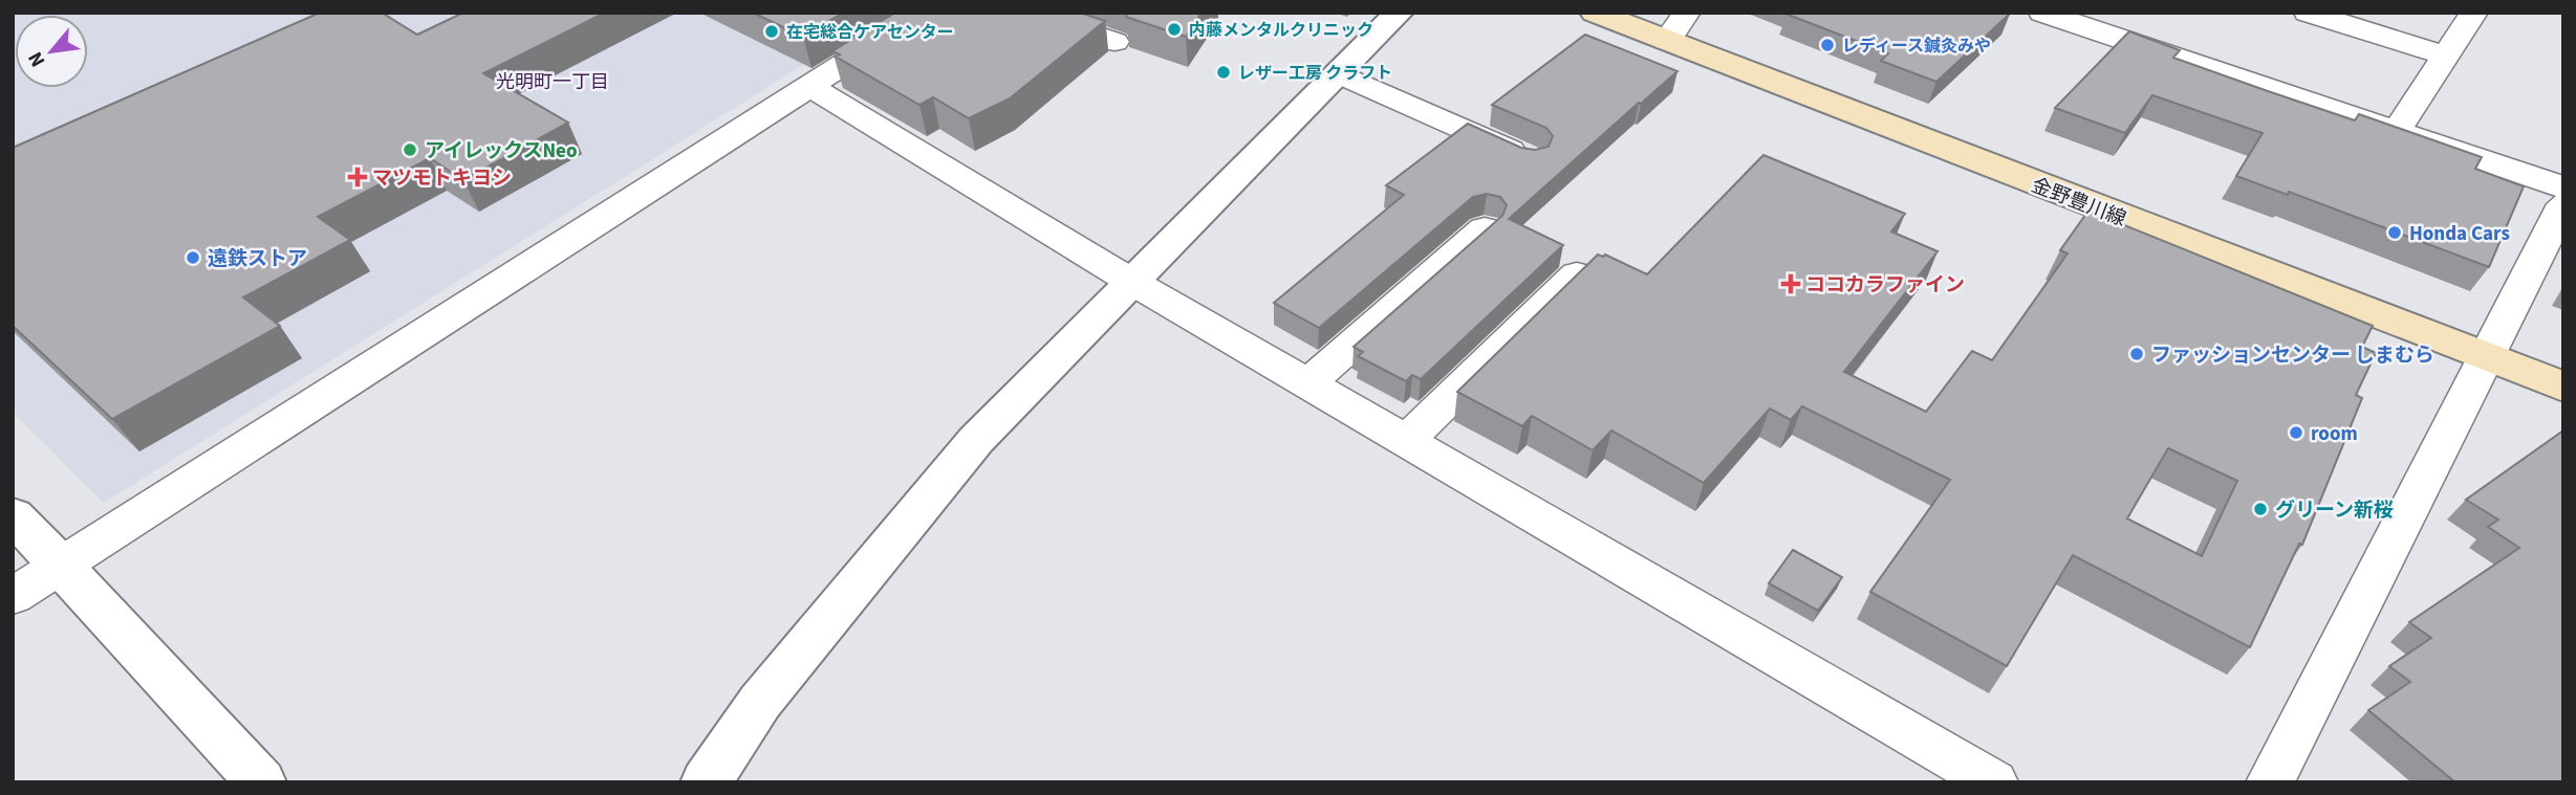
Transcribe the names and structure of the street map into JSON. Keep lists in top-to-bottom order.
{
  "streets": {
    "main road": ["金野豊川線"]
  },
  "districts": ["光明町一丁目"],
  "places": {
    "other": [
      "内藤メンタルクリニック",
      "在宅総合ケアセンター",
      "レディース鍼灸みや",
      "レザー工房 クラフト",
      "アイレックスNeo",
      "Honda Cars",
      "遠鉄ストア",
      "ファッションセンター しまむら",
      "room",
      "グリーン新桜"
    ],
    "health": ["マツモトキヨシ", "ココカラファイン"]
  },
  "north": "bottom left"
}
